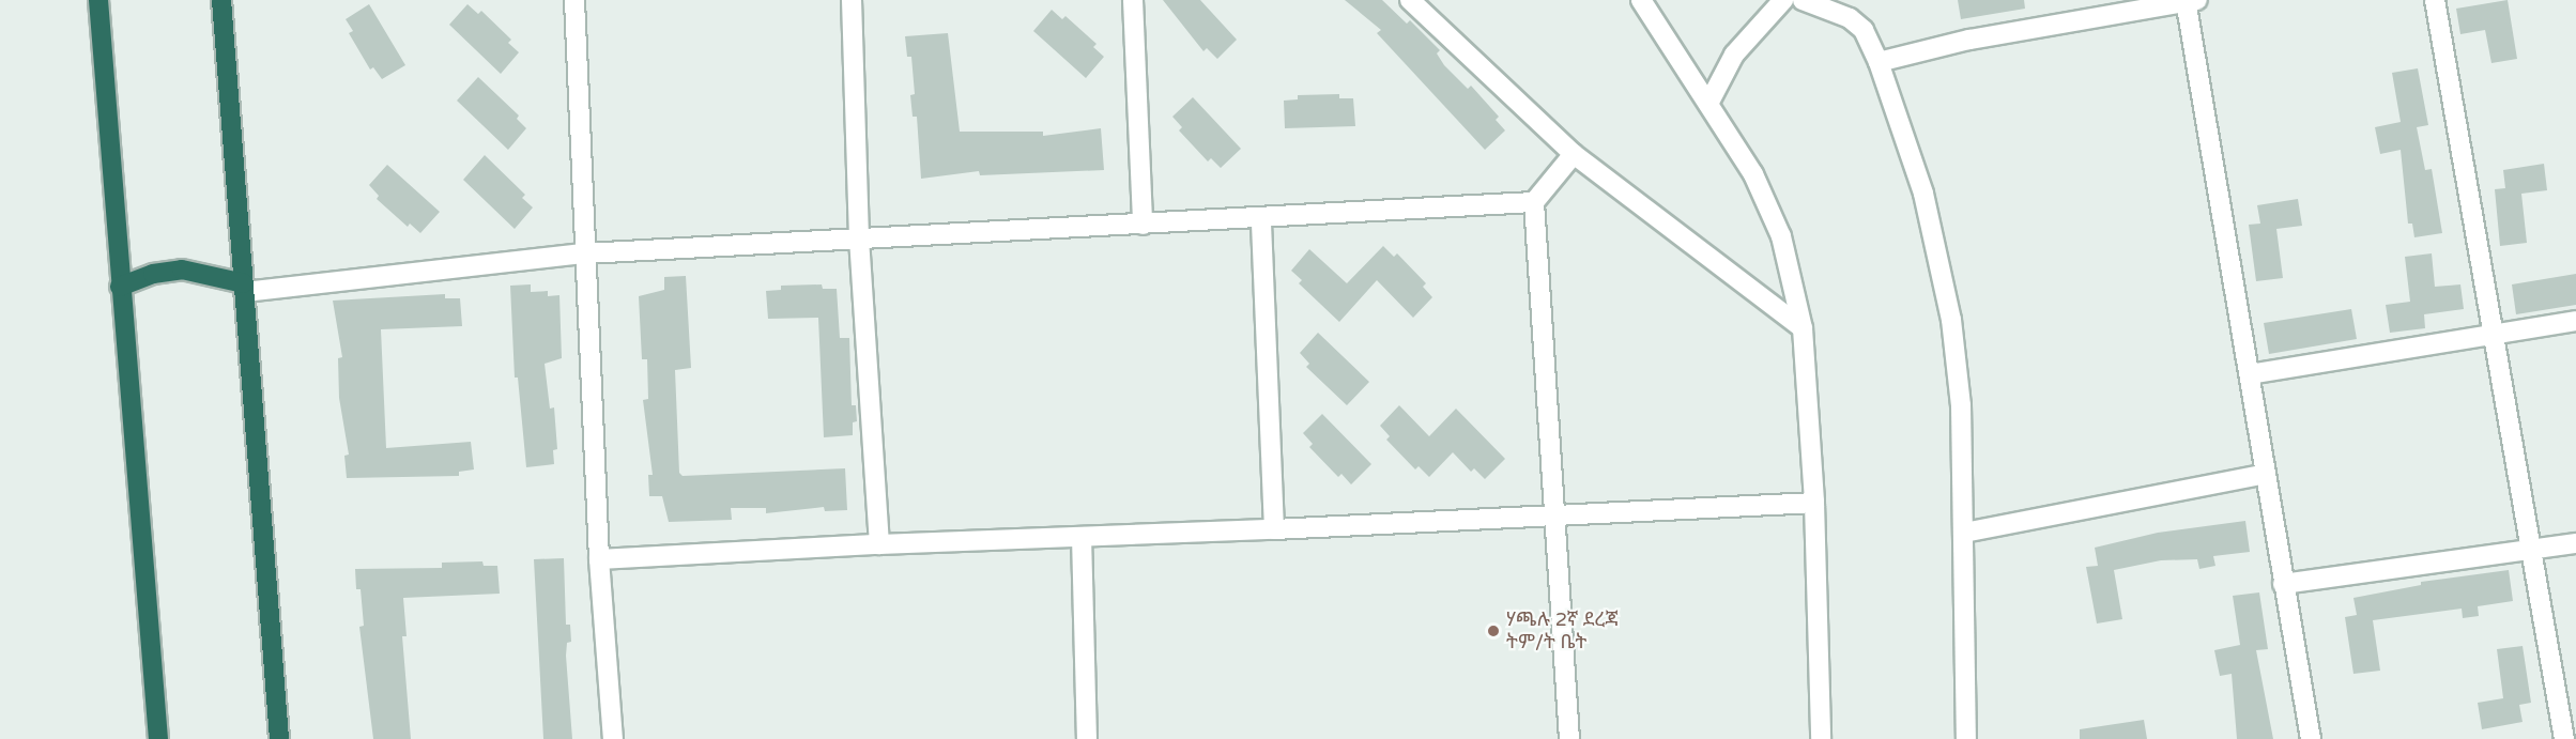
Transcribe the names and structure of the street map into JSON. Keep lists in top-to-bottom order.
{
  "places": ["ሃጫሉ 2ኛ ደረጃ ትም/ት ቤት"]
}
